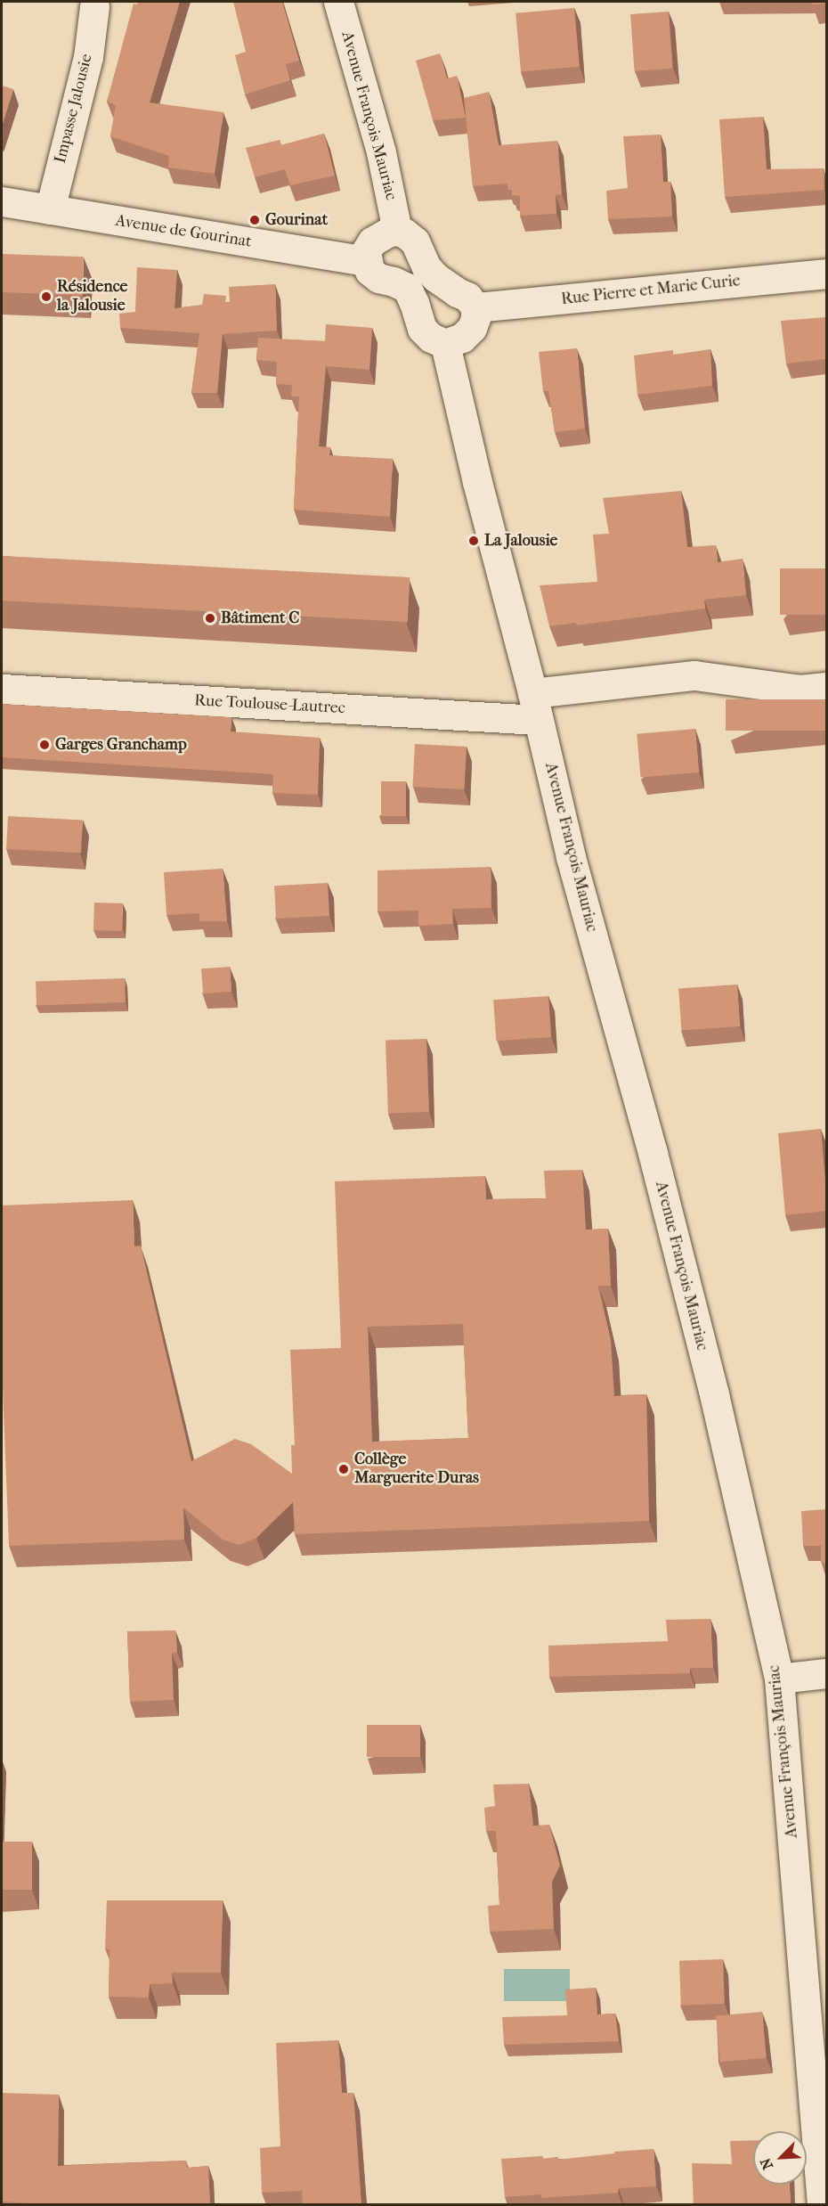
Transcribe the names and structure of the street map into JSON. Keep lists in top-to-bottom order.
{
  "streets": {
    "street": [
      "Impasse Jalousie",
      "Avenue François Mauriac",
      "Avenue de Gourinat",
      "Rue Pierre et Marie Curie",
      "Rue Toulouse-Lautrec"
    ]
  },
  "crossings": [
    ["Impasse Jalousie", "Avenue de Gourinat"],
    ["Avenue François Mauriac", "Rue Toulouse-Lautrec"]
  ],
  "places": [
    "Gourinat",
    "Résidence la Jalousie",
    "La Jalousie",
    "Bâtiment C",
    "Garges Granchamp",
    "Collège Marguerite Duras"
  ],
  "north": "bottom left"
}
